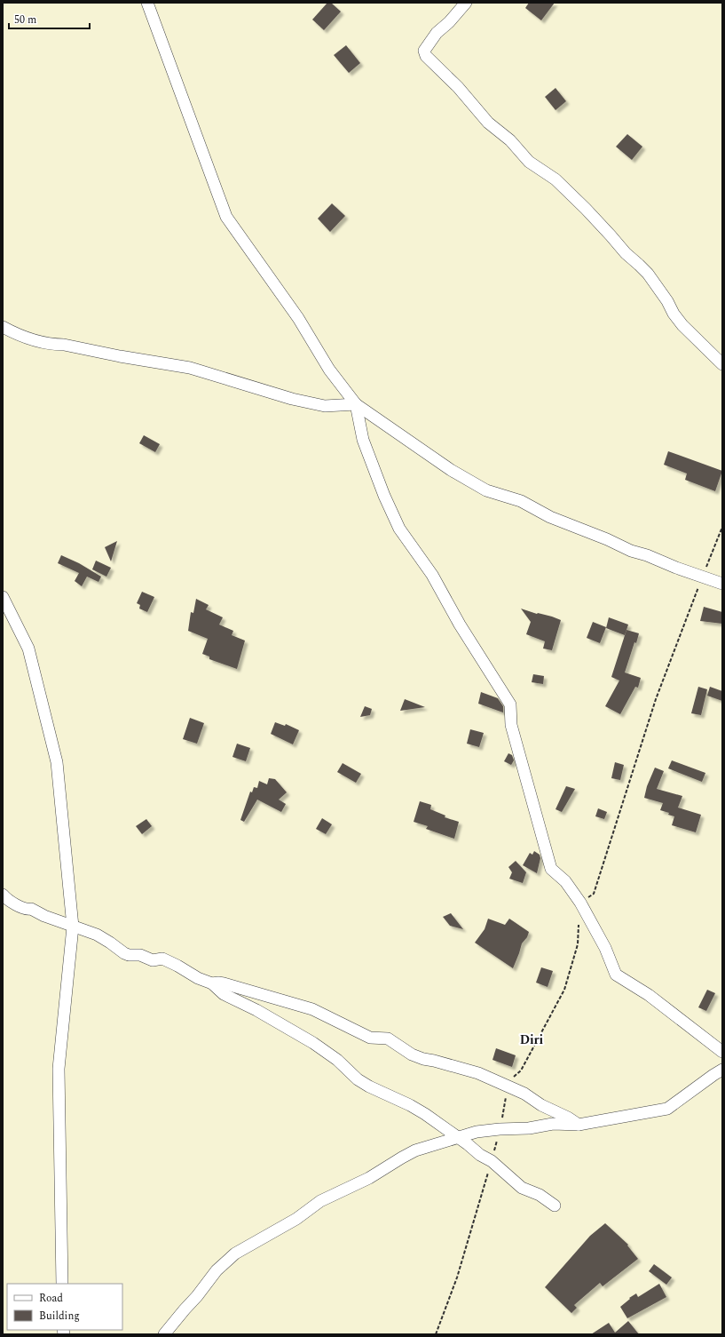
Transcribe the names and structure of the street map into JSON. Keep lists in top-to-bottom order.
{
  "districts": ["Diri"],
  "legend": ["Road", "Building"],
  "scale_bar": "50 m"
}
